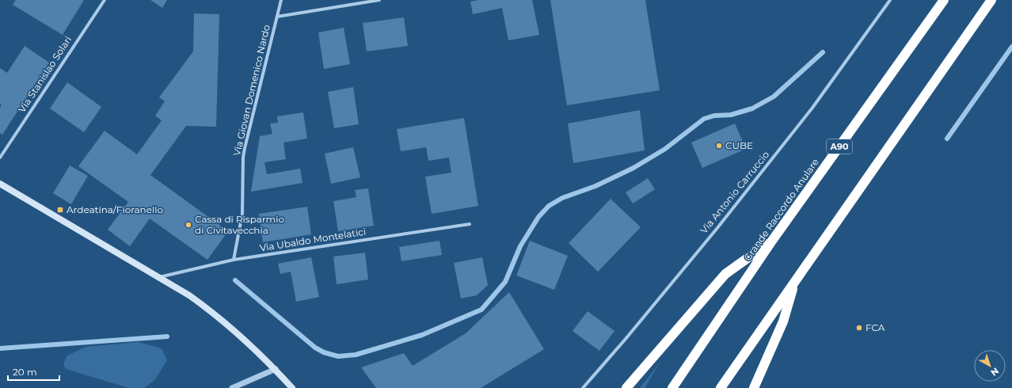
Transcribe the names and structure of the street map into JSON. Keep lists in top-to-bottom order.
{
  "streets": {
    "highway": ["A90", "Grande Raccordo Anulare"],
    "street": [
      "Via Stanislao Solari",
      "Via Giovan Domenico Nardo",
      "Via Antonio Carruccio",
      "Via Ubaldo Montelatici"
    ]
  },
  "crossings": [
    ["Via Giovan Domenico Nardo", "Via Ubaldo Montelatici"]
  ],
  "places": {
    "other": ["CUBE", "Cassa di Risparmio di Civitavecchia", "FCA"],
    "transit": ["Ardeatina/Fioranello"]
  },
  "scale_bar": "20 m",
  "north": "bottom right"
}
